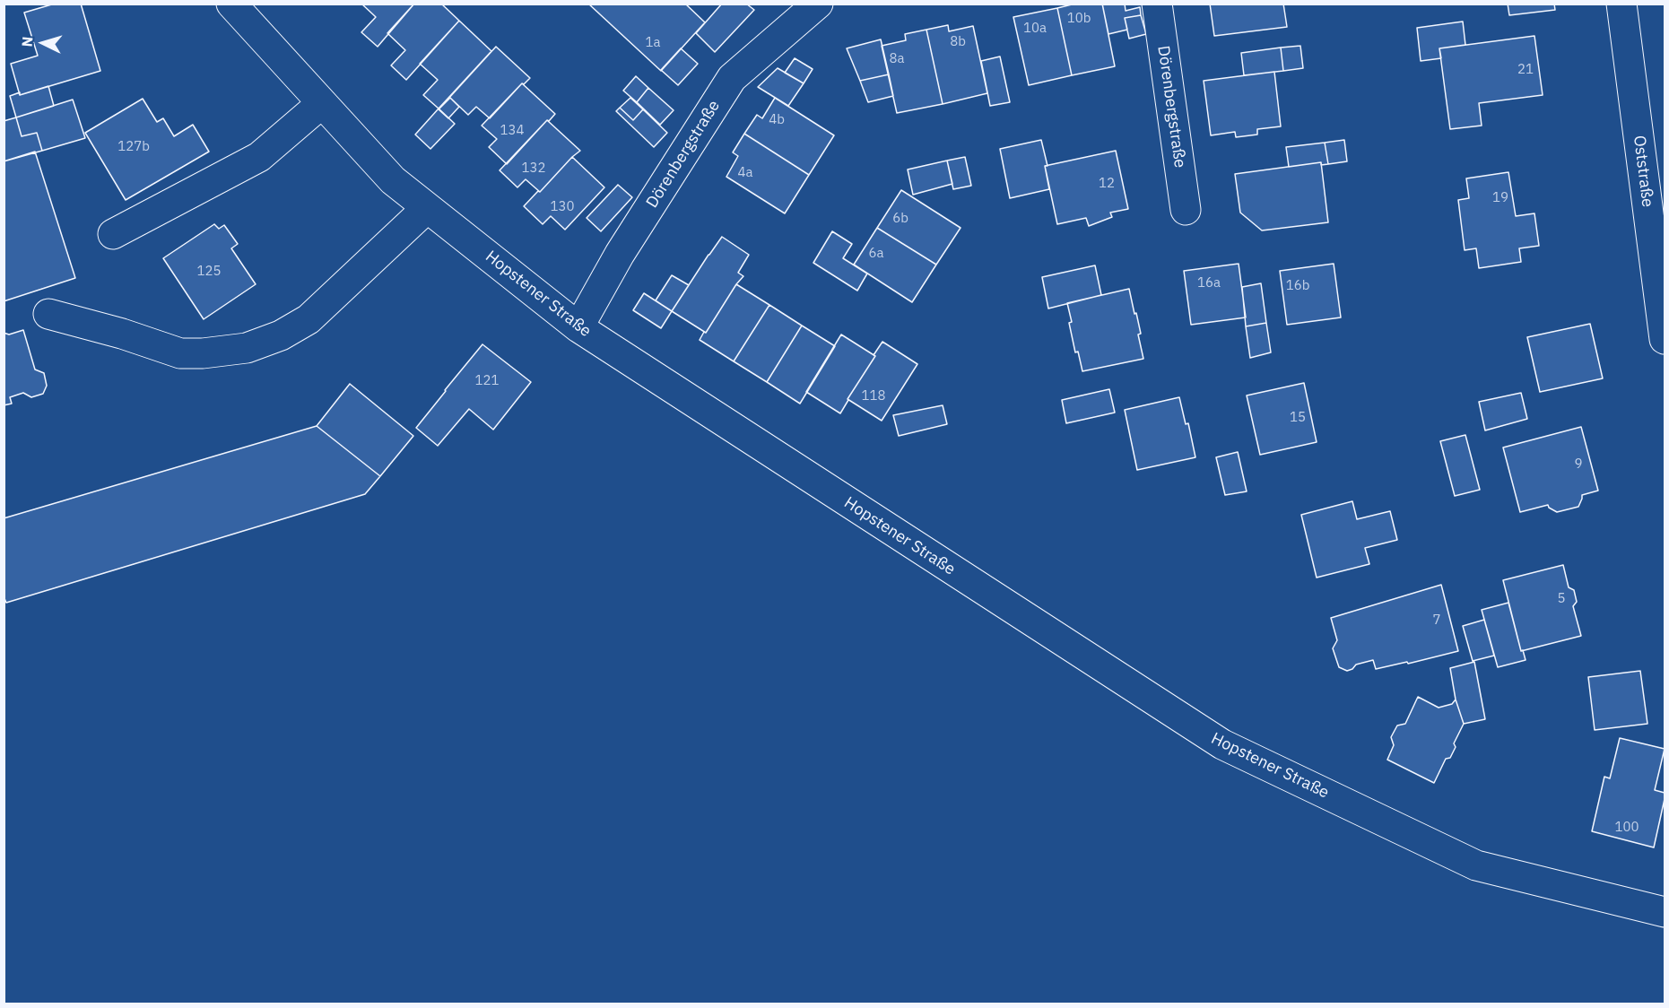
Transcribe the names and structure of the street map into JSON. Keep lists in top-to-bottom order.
{
  "streets": {
    "street": ["Dörenbergstraße", "Oststraße", "Hopstener Straße"]
  },
  "crossings": [
    ["Dörenbergstraße", "Hopstener Straße"]
  ],
  "house_numbers": [
    "10b",
    "10a",
    "8b",
    "1a",
    "8a",
    "21",
    "4b",
    "134",
    "127b",
    "132",
    "4a",
    "12",
    "19",
    "130",
    "6b",
    "6a",
    "125",
    "16a",
    "16b",
    "121",
    "118",
    "15",
    "9",
    "5",
    "7",
    "100"
  ],
  "north": "left"
}
